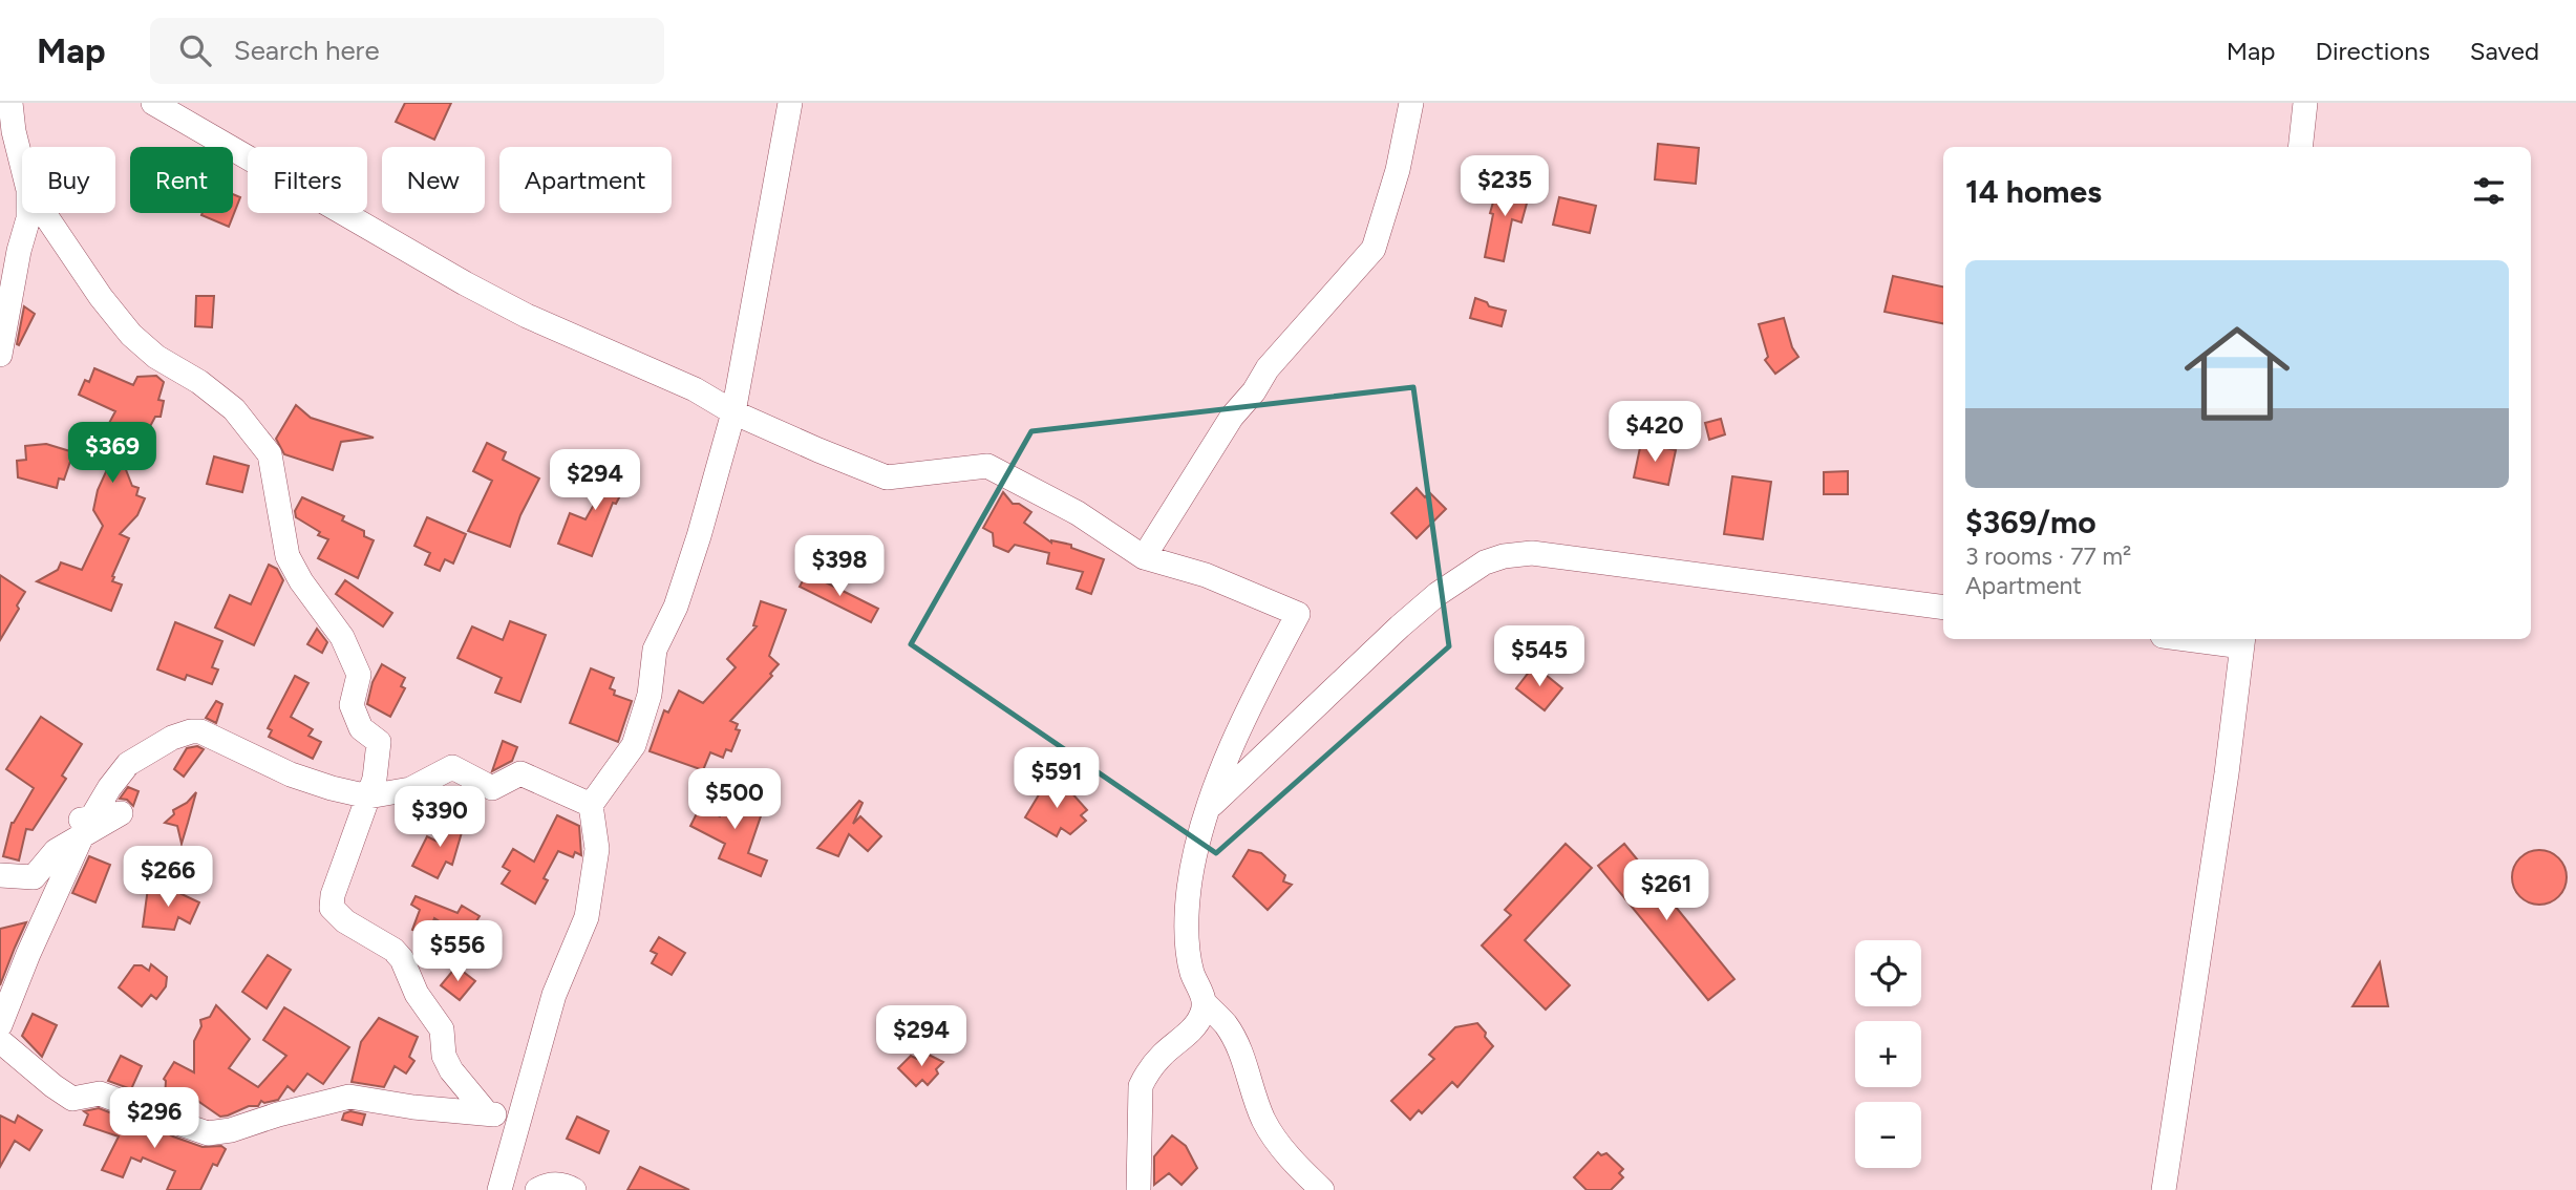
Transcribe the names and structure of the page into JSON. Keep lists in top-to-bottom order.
{
  "page": {
    "header": "Map",
    "search": "Search here",
    "nav": ["Map", "Directions", "Saved"],
    "chip": [
      "Buy",
      "Rent",
      "Filters",
      "New",
      "Apartment"
    ],
    "heading": "14 homes",
    "price": [
      "$235",
      "$420",
      "$369",
      "$294",
      "$398",
      "$545",
      "$591",
      "$500",
      "$390",
      "$266",
      "$261",
      "$556",
      "$294",
      "$296"
    ],
    "list": [
      {
        "name": "$369/mo",
        "note": "3 rooms · 77 m² · Apartment"
      }
    ],
    "map_buttons": ["+", "−"]
  }
}
